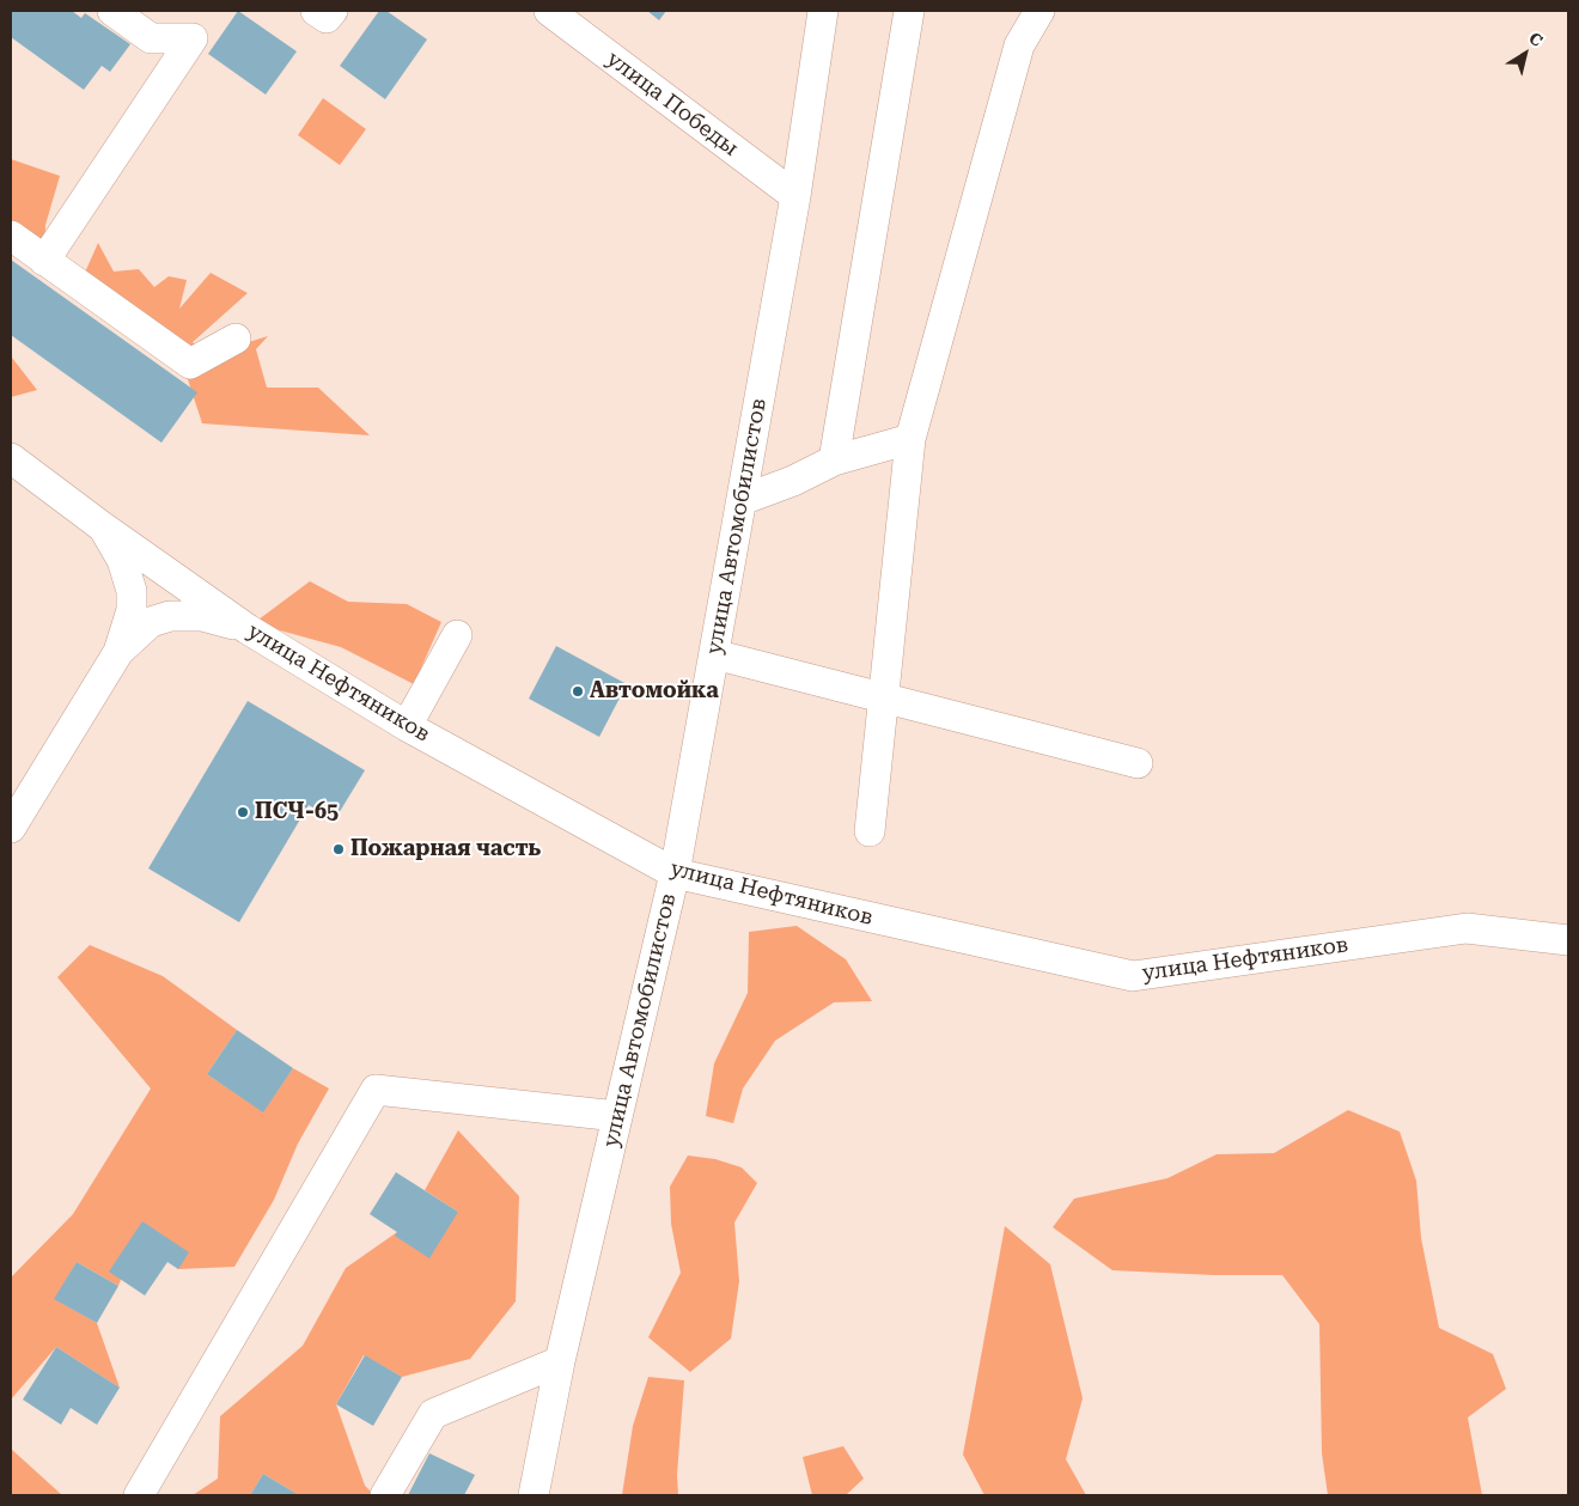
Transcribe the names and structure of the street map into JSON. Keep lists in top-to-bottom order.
{
  "streets": {
    "street": ["улица Победы", "улица Автомобилистов", "улица Нефтяников"]
  },
  "crossings": [
    ["улица Победы", "улица Автомобилистов"],
    ["улица Автомобилистов", "улица Нефтяников"]
  ],
  "places": ["Автомойка", "ПСЧ-65", "Пожарная часть"],
  "north": "top right"
}
